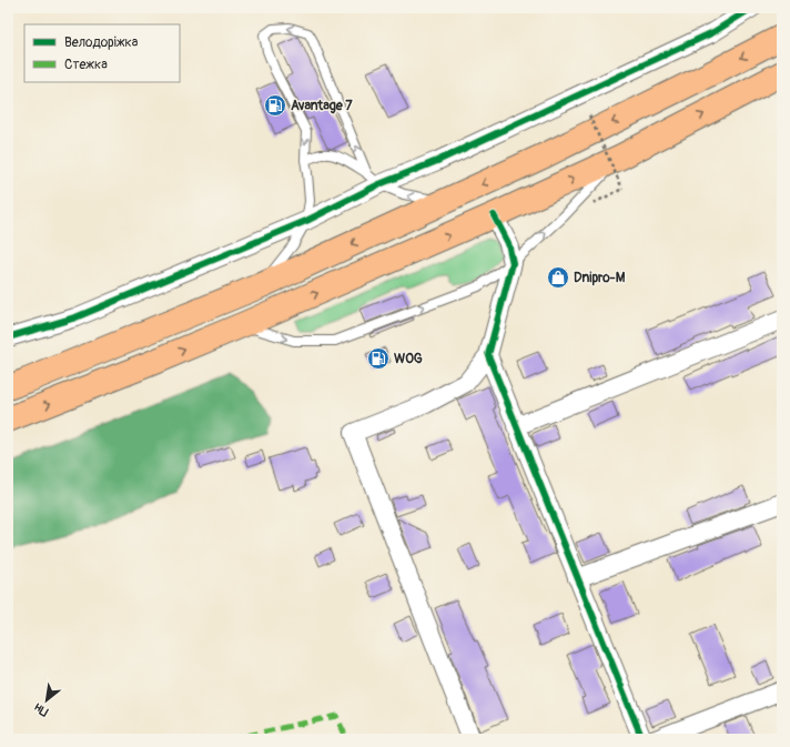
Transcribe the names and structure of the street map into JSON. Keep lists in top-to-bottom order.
{
  "places": {
    "fuel station": ["Avantage 7", "WOG"],
    "shop": ["Dnipro-M"]
  },
  "legend": ["Велодоріжка", "Стежка"],
  "north": "bottom left"
}
